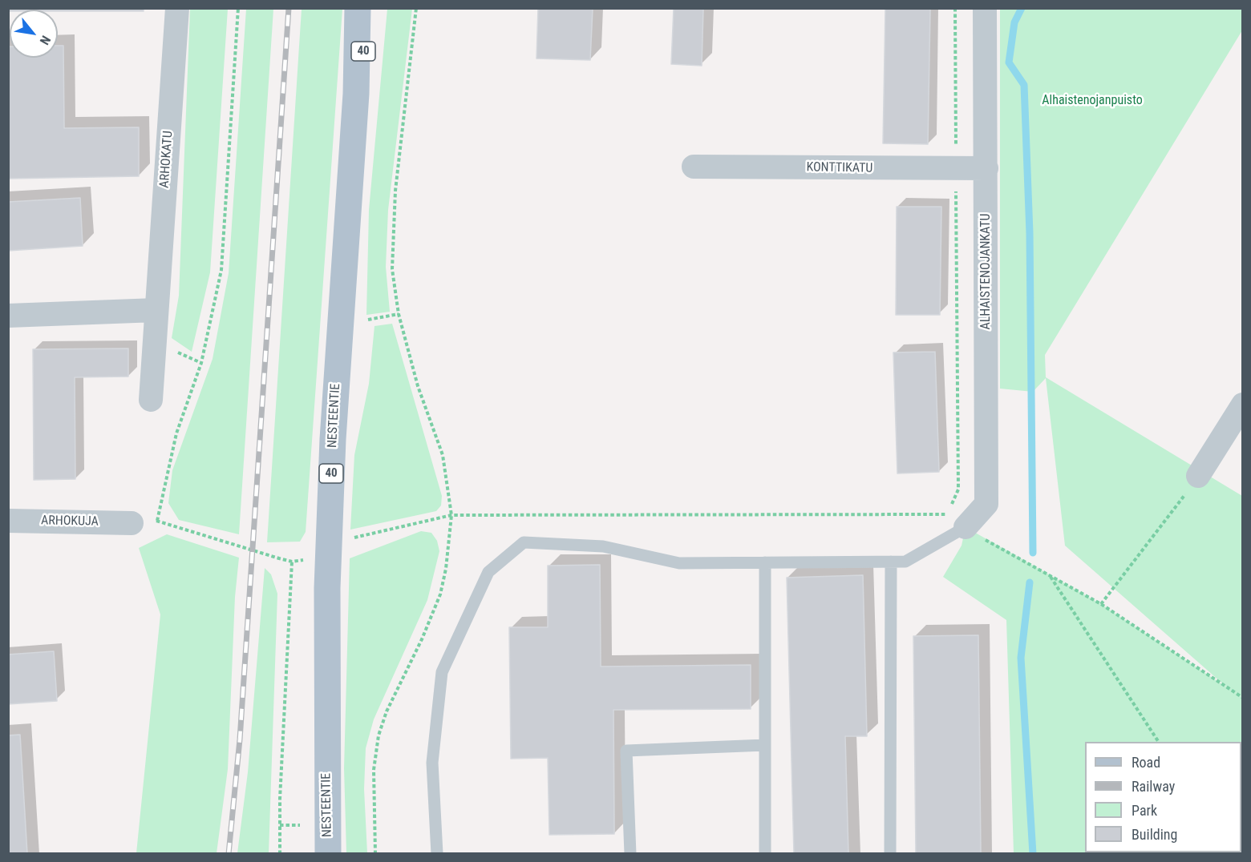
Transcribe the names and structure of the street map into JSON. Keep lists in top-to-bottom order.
{
  "streets": {
    "main road": ["40", "NESTEENTIE"],
    "street": [
      "ARHOKATU",
      "KONTTIKATU",
      "ALHAISTENOJANKATU",
      "ARHOKUJA"
    ]
  },
  "crossings": [
    ["KONTTIKATU", "ALHAISTENOJANKATU"]
  ],
  "parks": ["Alhaistenojanpuisto"],
  "legend": [
    "Road",
    "Railway",
    "Park",
    "Building"
  ],
  "north": "bottom right"
}
